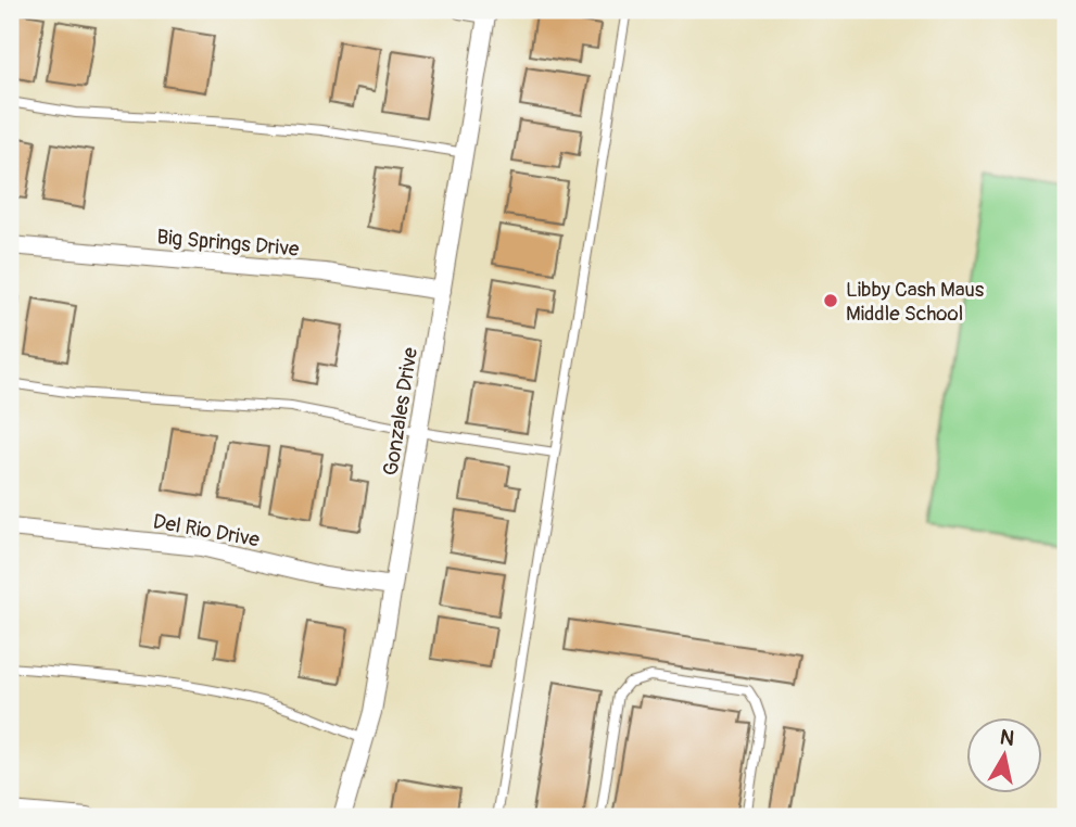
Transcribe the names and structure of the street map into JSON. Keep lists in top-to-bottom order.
{
  "streets": {
    "street": ["Big Springs Drive", "Gonzales Drive", "Del Rio Drive"]
  },
  "crossings": [
    ["Big Springs Drive", "Gonzales Drive"],
    ["Gonzales Drive", "Del Rio Drive"]
  ],
  "places": ["Libby Cash Maus Middle School"],
  "north": "top"
}
